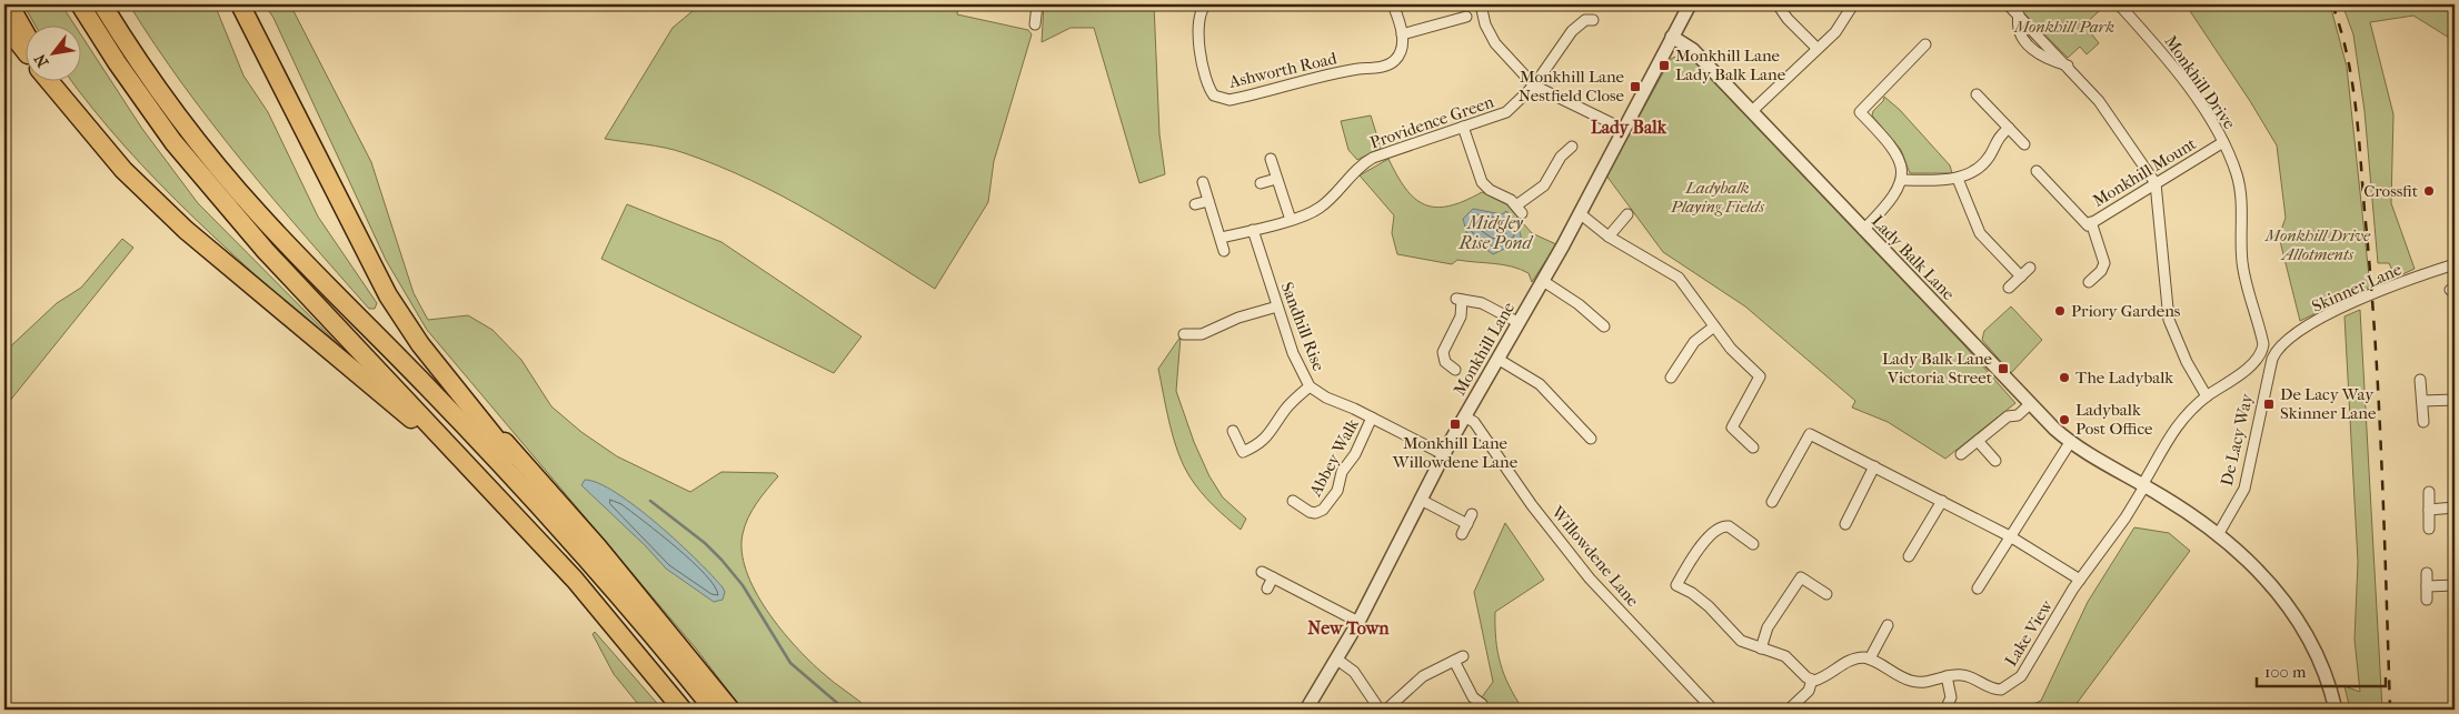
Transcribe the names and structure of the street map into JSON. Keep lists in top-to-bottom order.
{
  "streets": {
    "street": [
      "Ashworth Road",
      "Monkhill Drive",
      "Providence Green",
      "Monkhill Mount",
      "Lady Balk Lane",
      "Skinner Lane",
      "Sandhill Rise",
      "Monkhill Lane",
      "De Lacy Way",
      "Abbey Walk",
      "Willowdene Lane",
      "Lake View"
    ]
  },
  "crossings": [
    ["Monkhill Drive", "Monkhill Mount"],
    ["Providence Green", "Sandhill Rise"],
    ["Lady Balk Lane", "Monkhill Lane"],
    ["Skinner Lane", "De Lacy Way"],
    ["Sandhill Rise", "Monkhill Lane"],
    ["Sandhill Rise", "Abbey Walk"],
    ["Monkhill Lane", "Willowdene Lane"]
  ],
  "districts": ["Lady Balk", "New Town"],
  "water": ["Midgley Rise Pond"],
  "parks": ["Monkhill Park", "Ladybalk Playing Fields", "Monkhill Drive Allotments"],
  "places": {
    "transit": [
      "Monkhill Lane Lady Balk Lane",
      "Monkhill Lane Nestfield Close",
      "Lady Balk Lane Victoria Street",
      "De Lacy Way Skinner Lane",
      "Monkhill Lane Willowdene Lane"
    ],
    "other": [
      "Crossfit",
      "Priory Gardens",
      "The Ladybalk",
      "Ladybalk Post Office"
    ]
  },
  "scale_bar": "100 m",
  "north": "bottom left"
}
